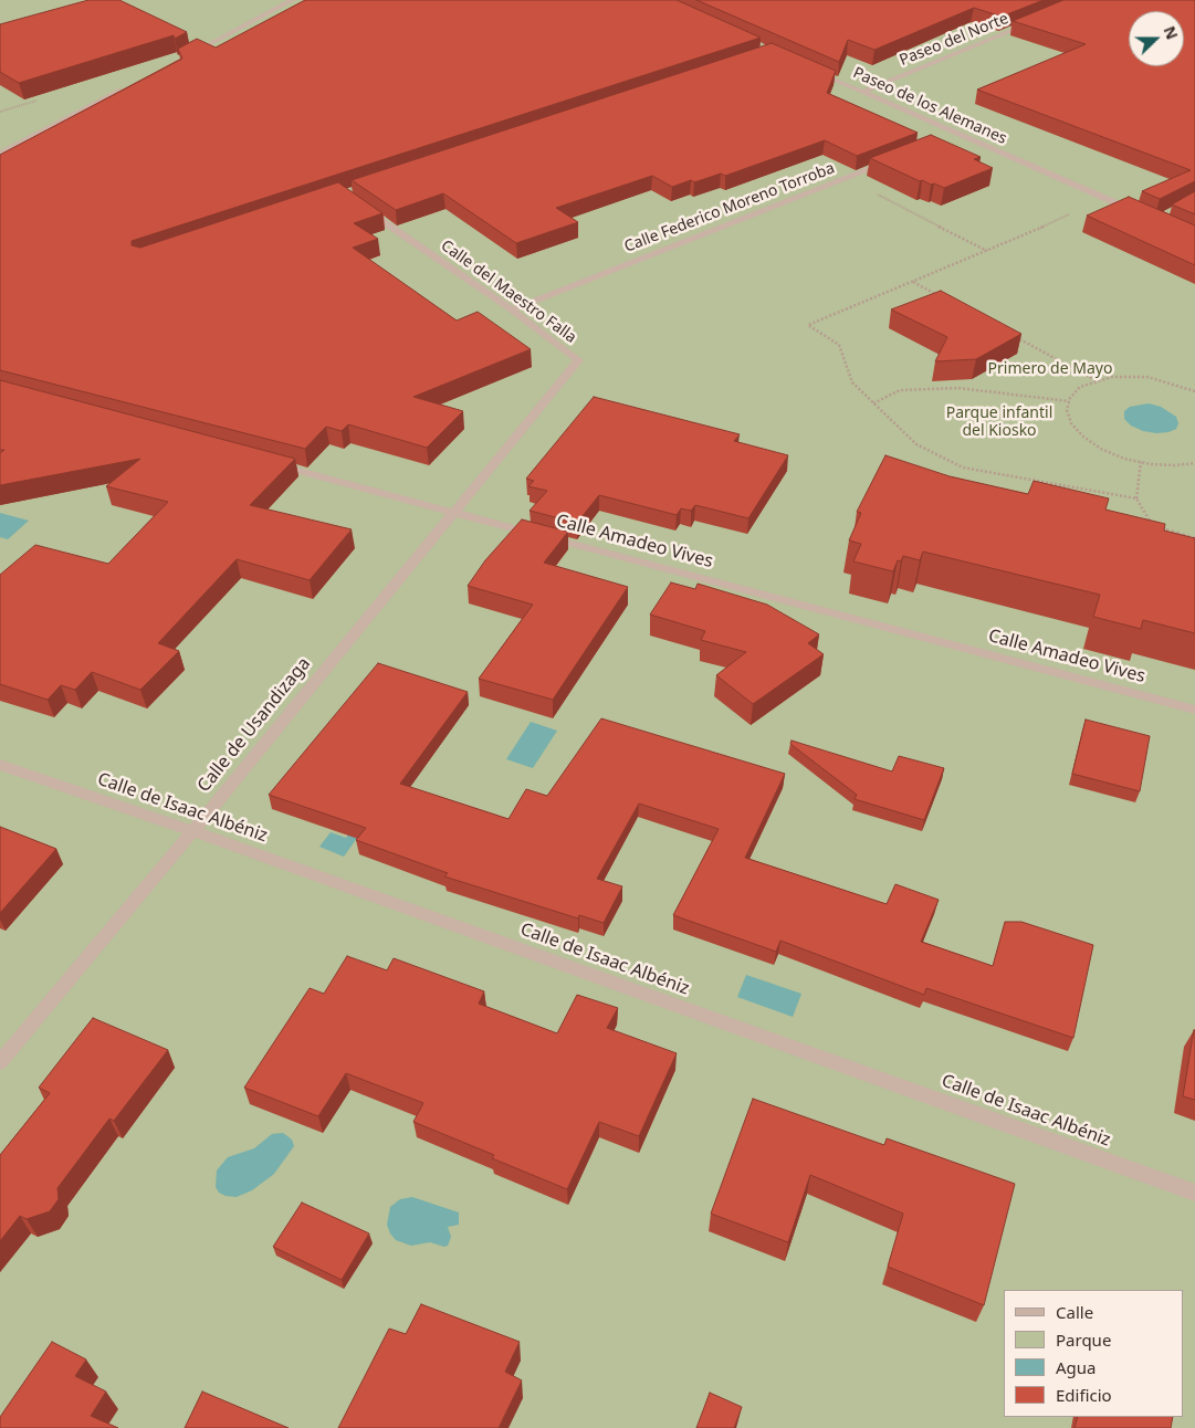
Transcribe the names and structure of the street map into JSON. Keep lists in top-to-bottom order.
{
  "streets": {
    "street": [
      "Paseo del Norte",
      "Paseo de los Alemanes",
      "Calle Federico Moreno Torroba",
      "Calle del Maestro Falla",
      "Calle Amadeo Vives",
      "Calle de Usandizaga",
      "Calle de Isaac Albéniz"
    ]
  },
  "crossings": [
    ["Paseo del Norte", "Paseo de los Alemanes"],
    ["Calle Federico Moreno Torroba", "Calle del Maestro Falla"],
    ["Calle del Maestro Falla", "Calle Amadeo Vives"],
    ["Calle del Maestro Falla", "Calle de Usandizaga"],
    ["Calle Amadeo Vives", "Calle de Usandizaga"],
    ["Calle de Usandizaga", "Calle de Isaac Albéniz"]
  ],
  "parks": ["Primero de Mayo", "Parque infantil del Kiosko"],
  "legend": [
    "Calle",
    "Parque",
    "Agua",
    "Edificio"
  ],
  "north": "right"
}
